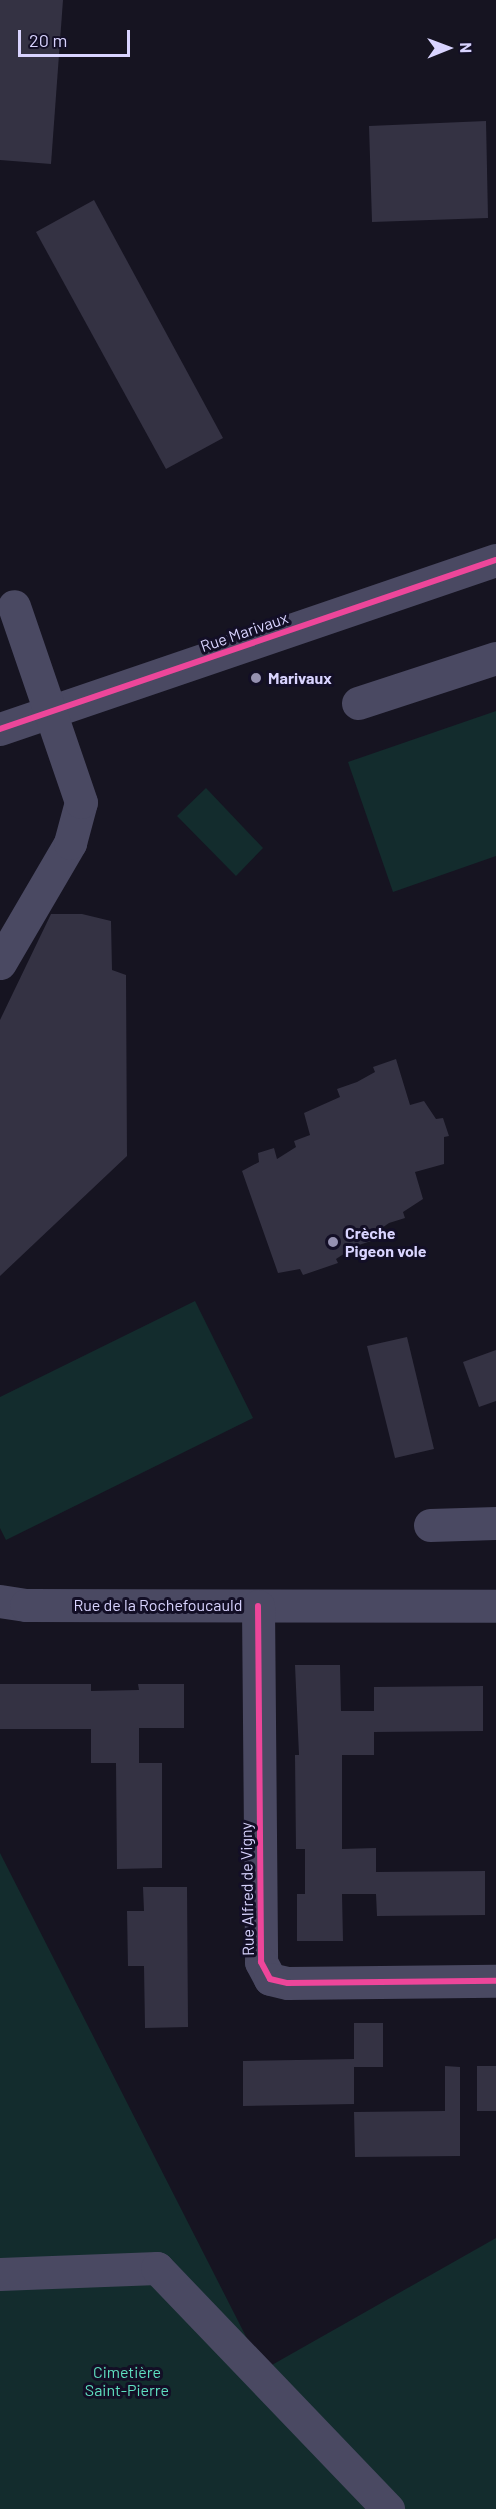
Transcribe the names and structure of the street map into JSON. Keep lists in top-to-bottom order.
{
  "streets": {
    "street": ["Rue Marivaux", "Rue de la Rochefoucauld", "Rue Alfred de Vigny"]
  },
  "crossings": [
    ["Rue de la Rochefoucauld", "Rue Alfred de Vigny"]
  ],
  "parks": ["Cimetière Saint-Pierre"],
  "places": ["Marivaux", "Crèche Pigeon vole"],
  "scale_bar": "20 m",
  "north": "right"
}
